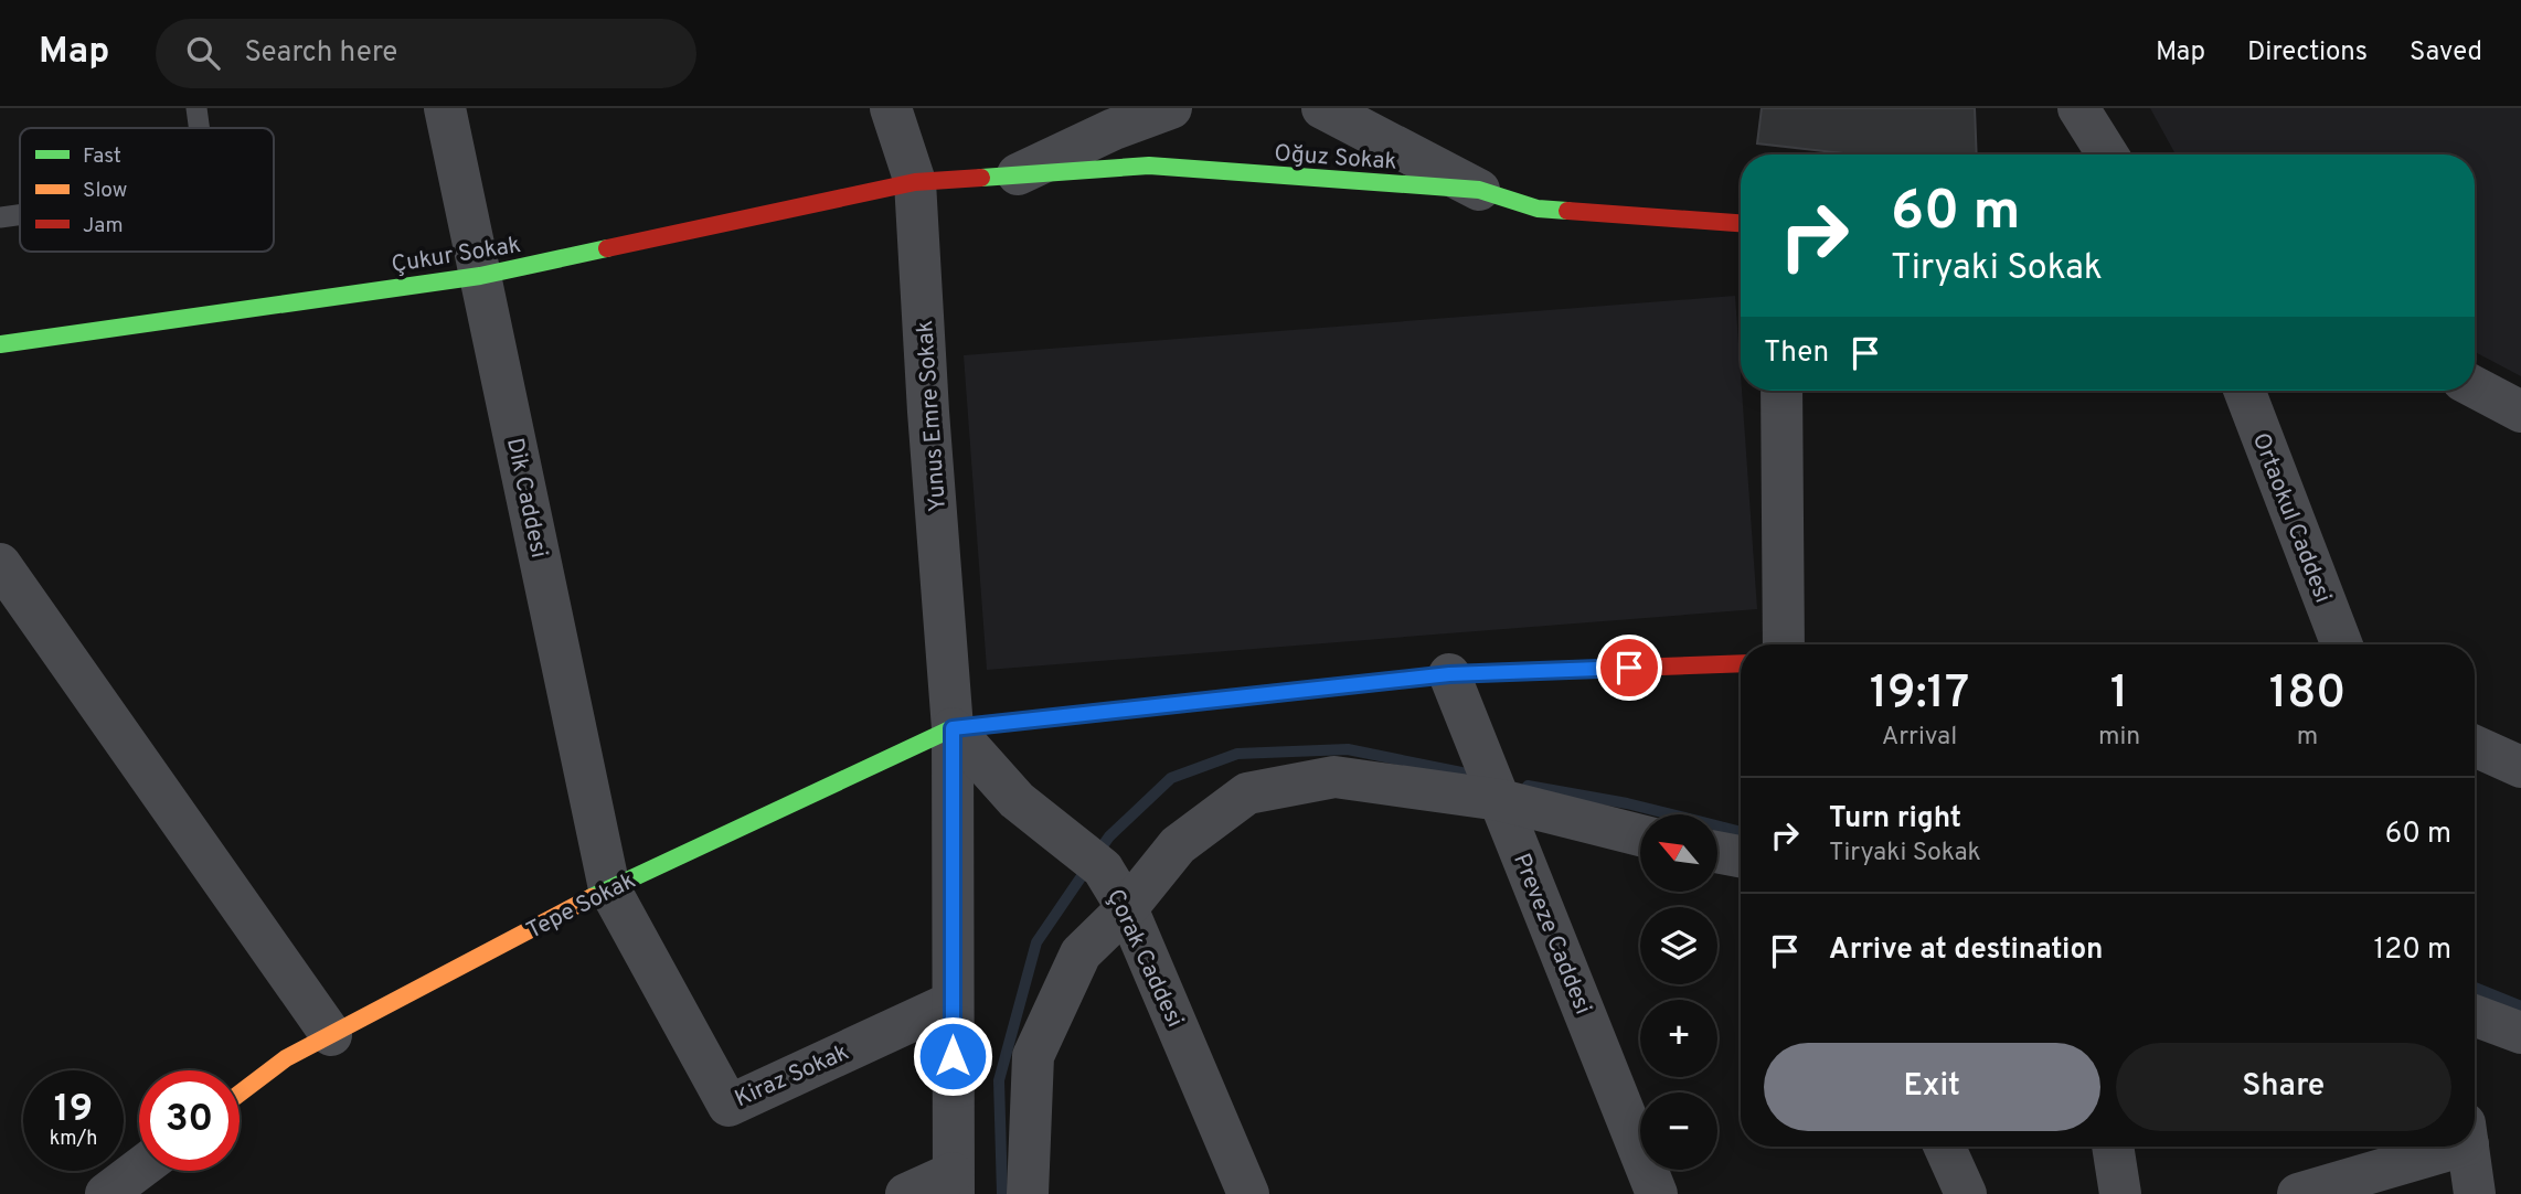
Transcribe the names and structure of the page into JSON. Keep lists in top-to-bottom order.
{
  "streets": {
    "street": [
      "Oğuz Sokak",
      "Çukur Sokak",
      "Yunus Emre Sokak",
      "Dik Caddesi",
      "Ortaokul Caddesi",
      "Tepe Sokak",
      "Preveze Caddesi",
      "Çorak Caddesi",
      "Kiraz Sokak"
    ]
  },
  "crossings": [
    ["Oğuz Sokak", "Çukur Sokak"],
    ["Oğuz Sokak", "Yunus Emre Sokak"],
    ["Çukur Sokak", "Yunus Emre Sokak"],
    ["Çukur Sokak", "Dik Caddesi"],
    ["Yunus Emre Sokak", "Tepe Sokak"],
    ["Yunus Emre Sokak", "Çorak Caddesi"],
    ["Yunus Emre Sokak", "Kiraz Sokak"],
    ["Dik Caddesi", "Tepe Sokak"],
    ["Dik Caddesi", "Kiraz Sokak"],
    ["Tepe Sokak", "Preveze Caddesi"],
    ["Tepe Sokak", "Çorak Caddesi"],
    ["Tepe Sokak", "Kiraz Sokak"]
  ],
  "legend": ["Fast", "Slow", "Jam"],
  "north": "top left",
  "page": {
    "header": "Map",
    "search": "Search here",
    "nav": ["Map", "Directions", "Saved"],
    "turn": ["60 m", "Tiryaki Sokak"],
    "then": "Then",
    "eta": [
      "19:17",
      "Arrival",
      "1",
      "min",
      "180",
      "m"
    ],
    "list": [
      {
        "name": "Turn right",
        "note": "Tiryaki Sokak",
        "value": "60 m"
      },
      {
        "name": "Arrive at destination",
        "value": "120 m"
      }
    ],
    "map_buttons": ["+", "−"],
    "buttons": ["Exit", "Share"],
    "speed": "19 km/h",
    "limit": "30"
  }
}
